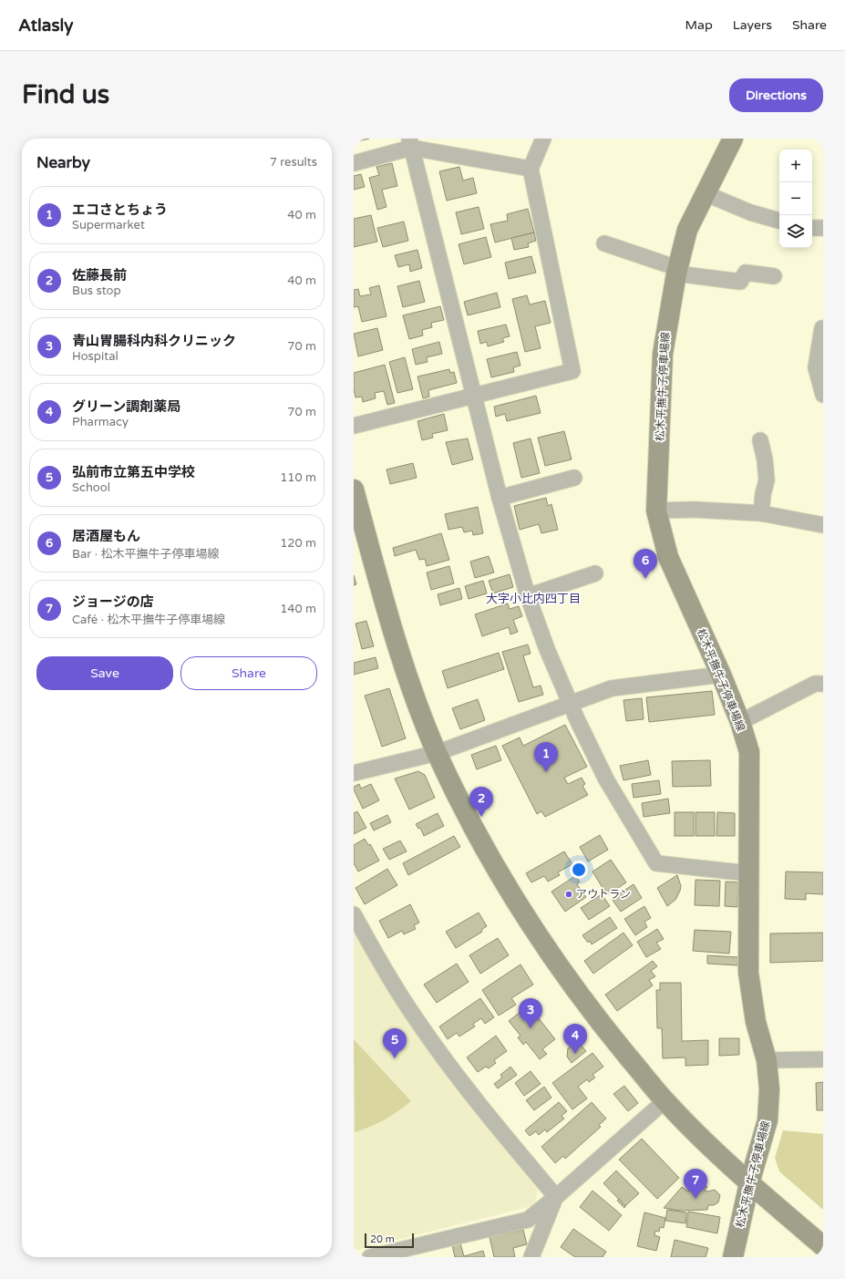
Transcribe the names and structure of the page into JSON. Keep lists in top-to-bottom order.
{
  "streets": {
    "main road": ["松木平撫牛子停車場線"]
  },
  "districts": ["大字小比内四丁目"],
  "places": ["アウトラン"],
  "scale_bar": "20 m",
  "page": {
    "header": "Atlasly",
    "nav": ["Map", "Layers", "Share"],
    "buttons": [
      "Directions",
      ["Save", "Share"]
    ],
    "title": "Find us",
    "heading": ["Nearby", "7 results"],
    "map_buttons": ["+", "−"],
    "list": [
      {
        "mark": "1",
        "name": "エコさとちょう",
        "note": "Supermarket",
        "value": "40 m"
      },
      {
        "mark": "2",
        "name": "佐藤長前",
        "note": "Bus stop",
        "value": "40 m"
      },
      {
        "mark": "3",
        "name": "青山胃腸科内科クリニック",
        "note": "Hospital",
        "value": "70 m"
      },
      {
        "mark": "4",
        "name": "グリーン調剤薬局",
        "note": "Pharmacy",
        "value": "70 m"
      },
      {
        "mark": "5",
        "name": "弘前市立第五中学校",
        "note": "School",
        "value": "110 m"
      },
      {
        "mark": "6",
        "name": "居酒屋もん",
        "note": "Bar · 松木平撫牛子停車場線",
        "value": "120 m"
      },
      {
        "mark": "7",
        "name": "ジョージの店",
        "note": "Café · 松木平撫牛子停車場線",
        "value": "140 m"
      }
    ],
    "pins": [
      "6",
      "1",
      "2",
      "3",
      "4",
      "5",
      "7"
    ],
    "scale": "20 m"
  }
}
